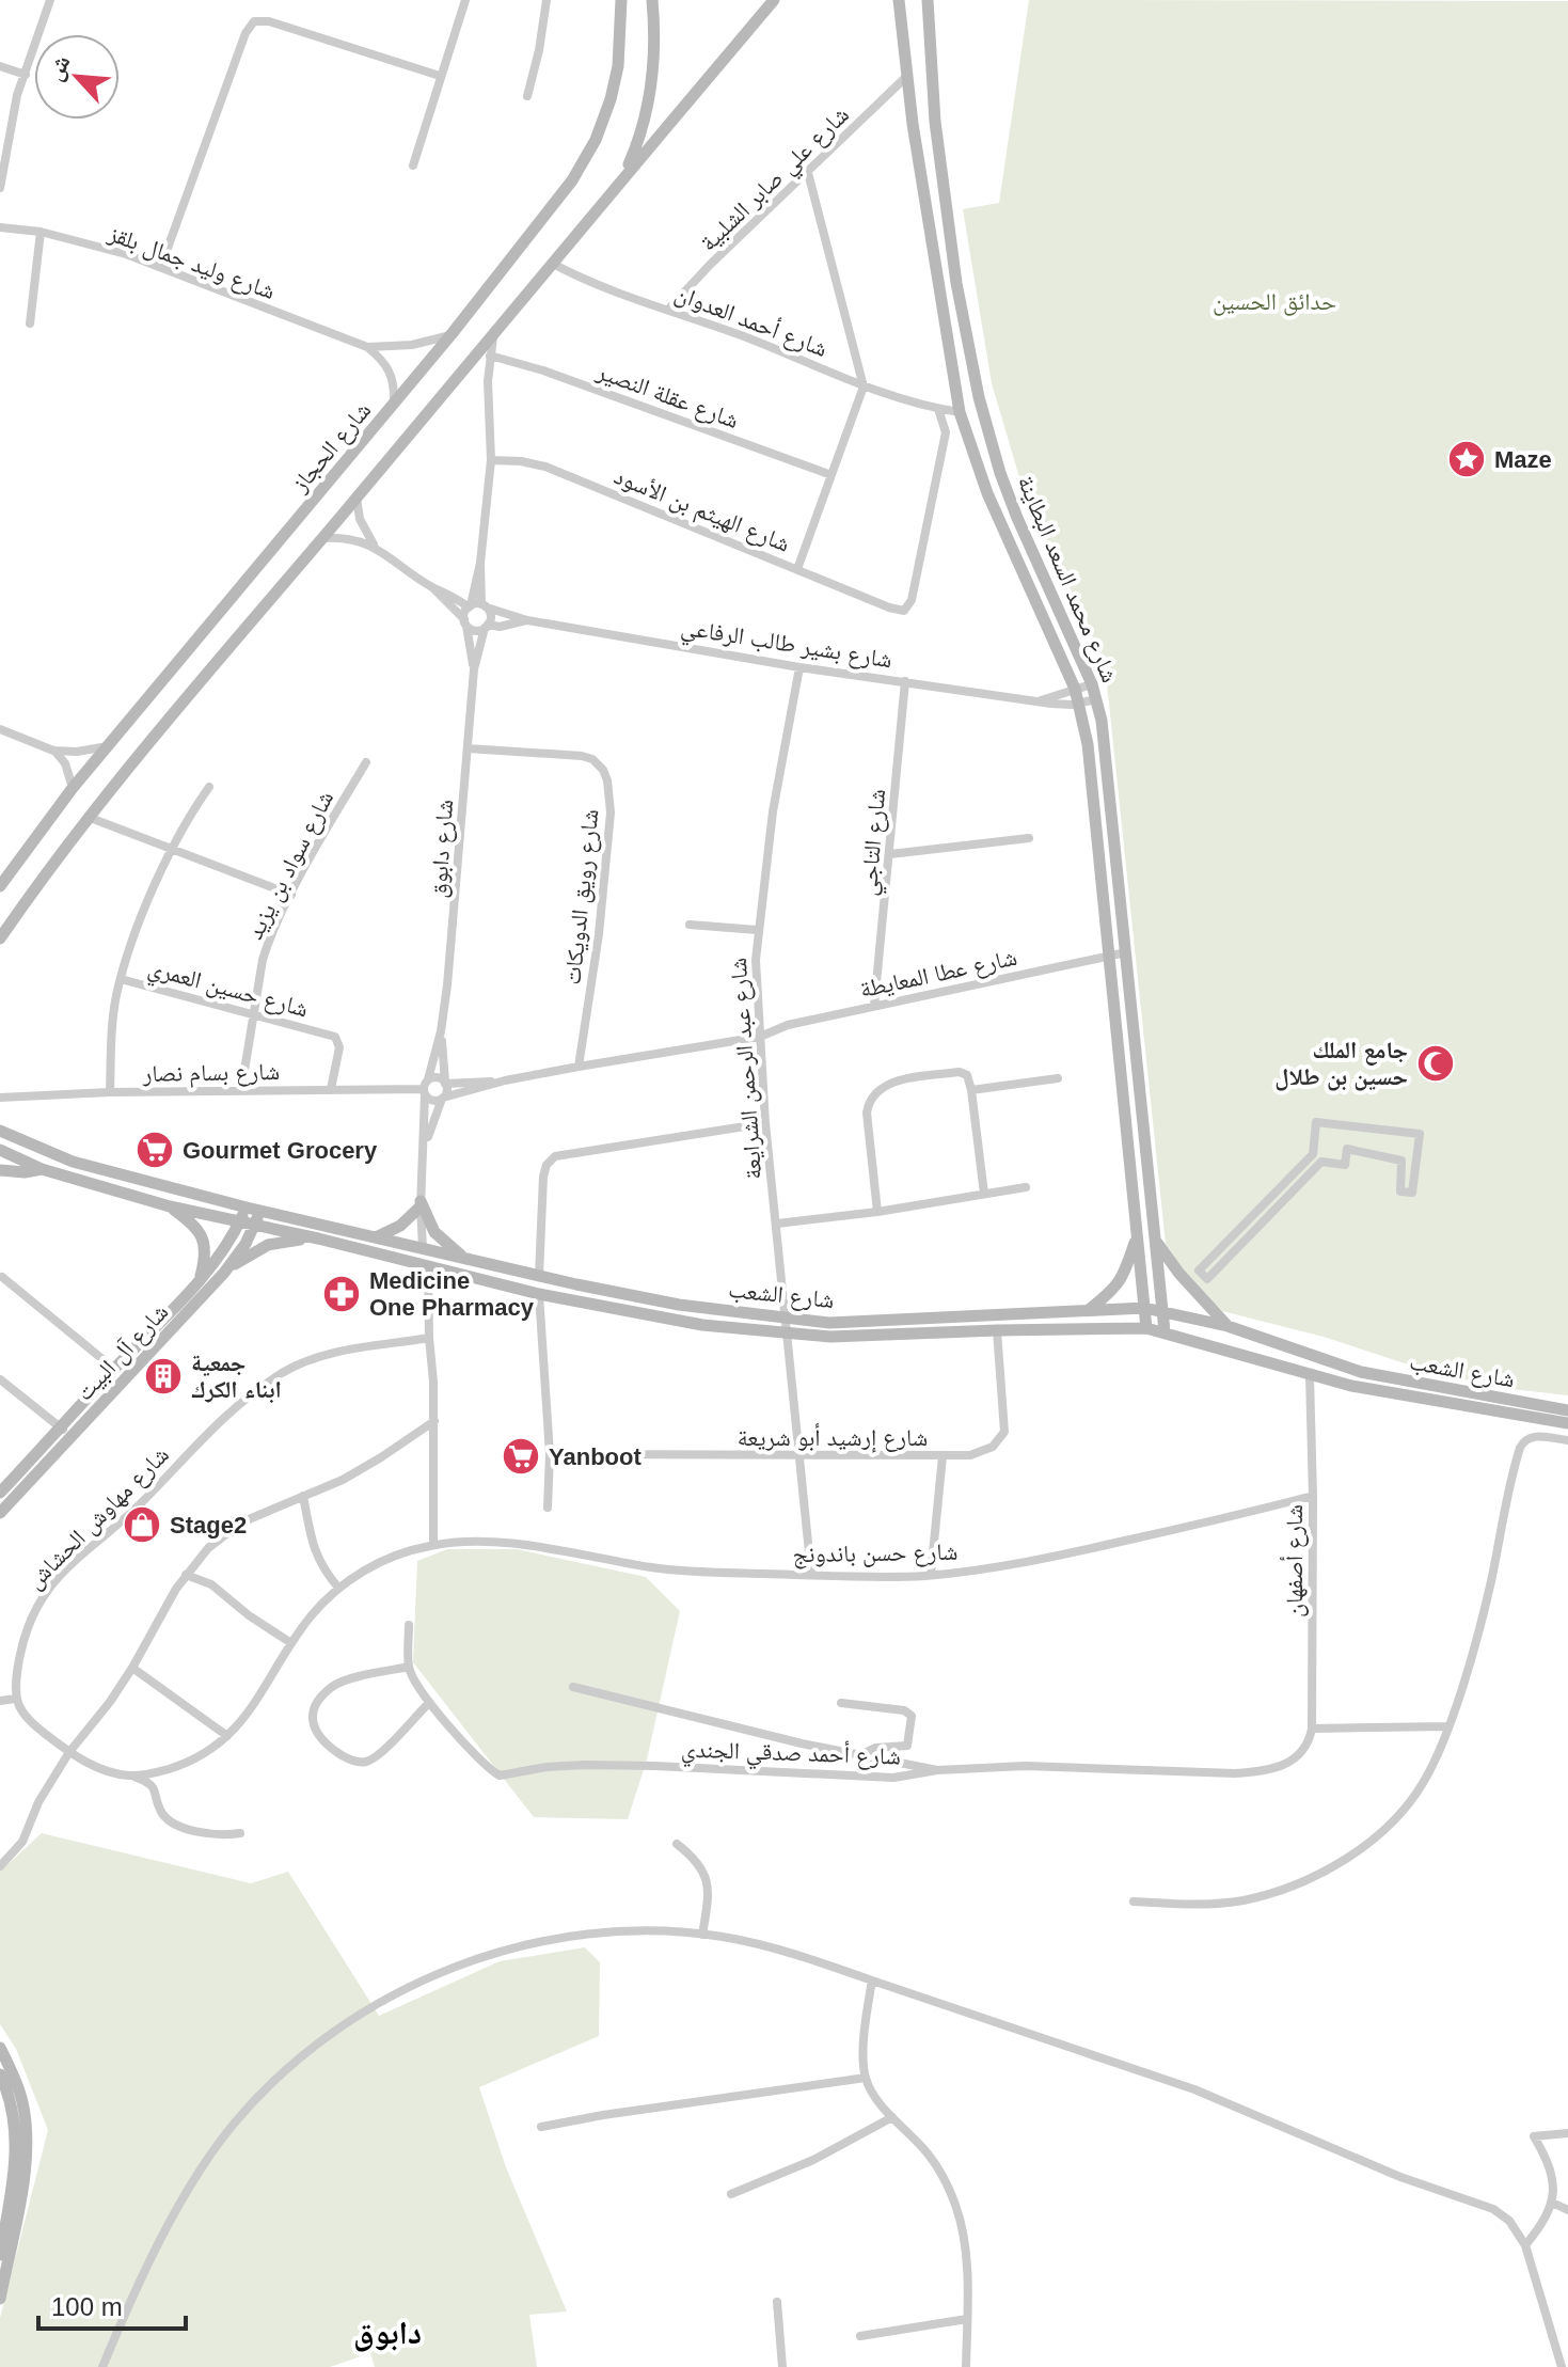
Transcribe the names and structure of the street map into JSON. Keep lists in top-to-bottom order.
{
  "streets": {
    "main road": [
      "شارع الحجاز",
      "شارع محمد السعد البطاينة",
      "شارع الشعب",
      "شارع آل البيت"
    ],
    "street": [
      "شارع علي صابر الشلبية",
      "شارع وليد جمال بلقز",
      "شارع أحمد العدوان",
      "شارع عقلة النصير",
      "شارع الهيثم بن الأسود",
      "شارع بشير طالب الرفاعي",
      "شارع التاجي",
      "شارع دابوق",
      "شارع سواد بن يزيد",
      "شارع رويق الدويكات",
      "شارع عطا المعايطة",
      "شارع حسين العمري",
      "شارع عبد الرحمن الشرايعة",
      "شارع بسام نصار",
      "شارع إرشيد أبو شريعة",
      "شارع مهاوش الحشاش",
      "شارع حسن باندونج",
      "شارع أصفهان",
      "شارع أحمد صدقي الجندي"
    ]
  },
  "crossings": [
    ["شارع علي صابر الشلبية", "شارع أحمد العدوان"],
    ["شارع علي صابر الشلبية", "شارع محمد السعد البطاينة"],
    ["شارع وليد جمال بلقز", "شارع الحجاز"],
    ["شارع أحمد العدوان", "شارع الهيثم بن الأسود"],
    ["شارع أحمد العدوان", "شارع محمد السعد البطاينة"],
    ["شارع عقلة النصير", "شارع الهيثم بن الأسود"],
    ["شارع محمد السعد البطاينة", "شارع بشير طالب الرفاعي"],
    ["شارع محمد السعد البطاينة", "شارع عطا المعايطة"],
    ["شارع محمد السعد البطاينة", "شارع الشعب"],
    ["شارع بشير طالب الرفاعي", "شارع التاجي"],
    ["شارع بشير طالب الرفاعي", "شارع دابوق"],
    ["شارع بشير طالب الرفاعي", "شارع عبد الرحمن الشرايعة"],
    ["شارع التاجي", "شارع عطا المعايطة"],
    ["شارع دابوق", "شارع رويق الدويكات"],
    ["شارع دابوق", "شارع بسام نصار"],
    ["شارع دابوق", "شارع الشعب"],
    ["شارع سواد بن يزيد", "شارع حسين العمري"],
    ["شارع سواد بن يزيد", "شارع بسام نصار"],
    ["شارع عطا المعايطة", "شارع عبد الرحمن الشرايعة"],
    ["شارع حسين العمري", "شارع بسام نصار"],
    ["شارع عبد الرحمن الشرايعة", "شارع الشعب"],
    ["شارع عبد الرحمن الشرايعة", "شارع إرشيد أبو شريعة"],
    ["شارع عبد الرحمن الشرايعة", "شارع حسن باندونج"],
    ["شارع الشعب", "شارع آل البيت"],
    ["شارع الشعب", "شارع إرشيد أبو شريعة"],
    ["شارع الشعب", "شارع أصفهان"],
    ["شارع حسن باندونج", "شارع أصفهان"],
    ["شارع أصفهان", "شارع أحمد صدقي الجندي"]
  ],
  "districts": ["دابوق"],
  "parks": ["حدائق الحسين"],
  "places": {
    "place": ["Maze"],
    "mosque": ["جامع الملك حسين بن طلال"],
    "supermarket": ["Gourmet Grocery", "Yanboot"],
    "pharmacy": ["Medicine One Pharmacy"],
    "building": ["جمعية ابناء الكرك"],
    "shop": ["Stage2"]
  },
  "scale_bar": "100 m",
  "north": "top left"
}
